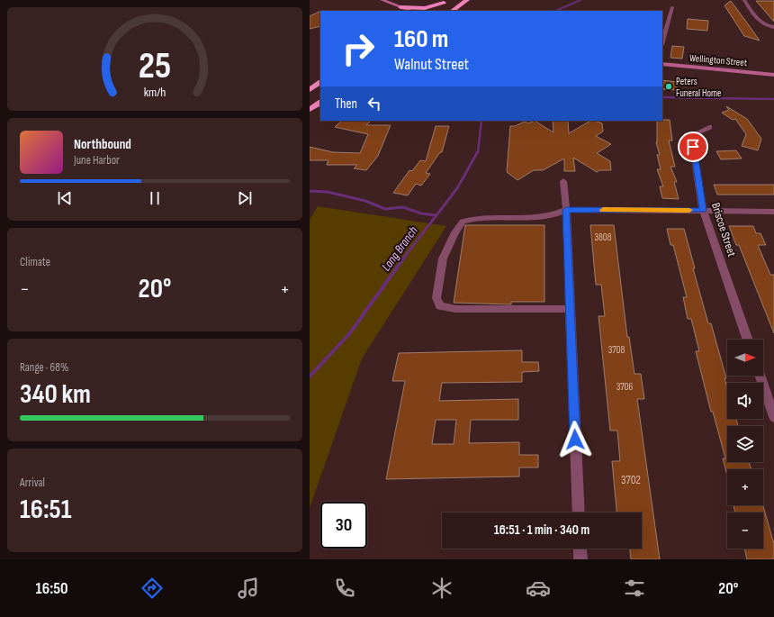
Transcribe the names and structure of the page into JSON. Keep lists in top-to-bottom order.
{
  "streets": {
    "street": ["Wellington Street", "Briscoe Street"]
  },
  "water": ["Long Branch"],
  "places": ["Peters Funeral Home"],
  "house_numbers": [
    "3808",
    "3708",
    "3706",
    "3702"
  ],
  "north": "right",
  "page": {
    "turn": ["160 m", "Walnut Street"],
    "then": "Then",
    "song": ["Northbound", "June Harbor"],
    "tile": [
      "Climate",
      ["Range · 68%", "340 km"],
      ["Arrival", "16:51"]
    ],
    "heat": ["−", "20°", "+"],
    "map_buttons": ["+", "−"],
    "limit": "30",
    "trip": "16:51 · 1 min · 340 m",
    "tabs": ["16:50", "20°"],
    "gauge": ["25", "km/h"]
  }
}
